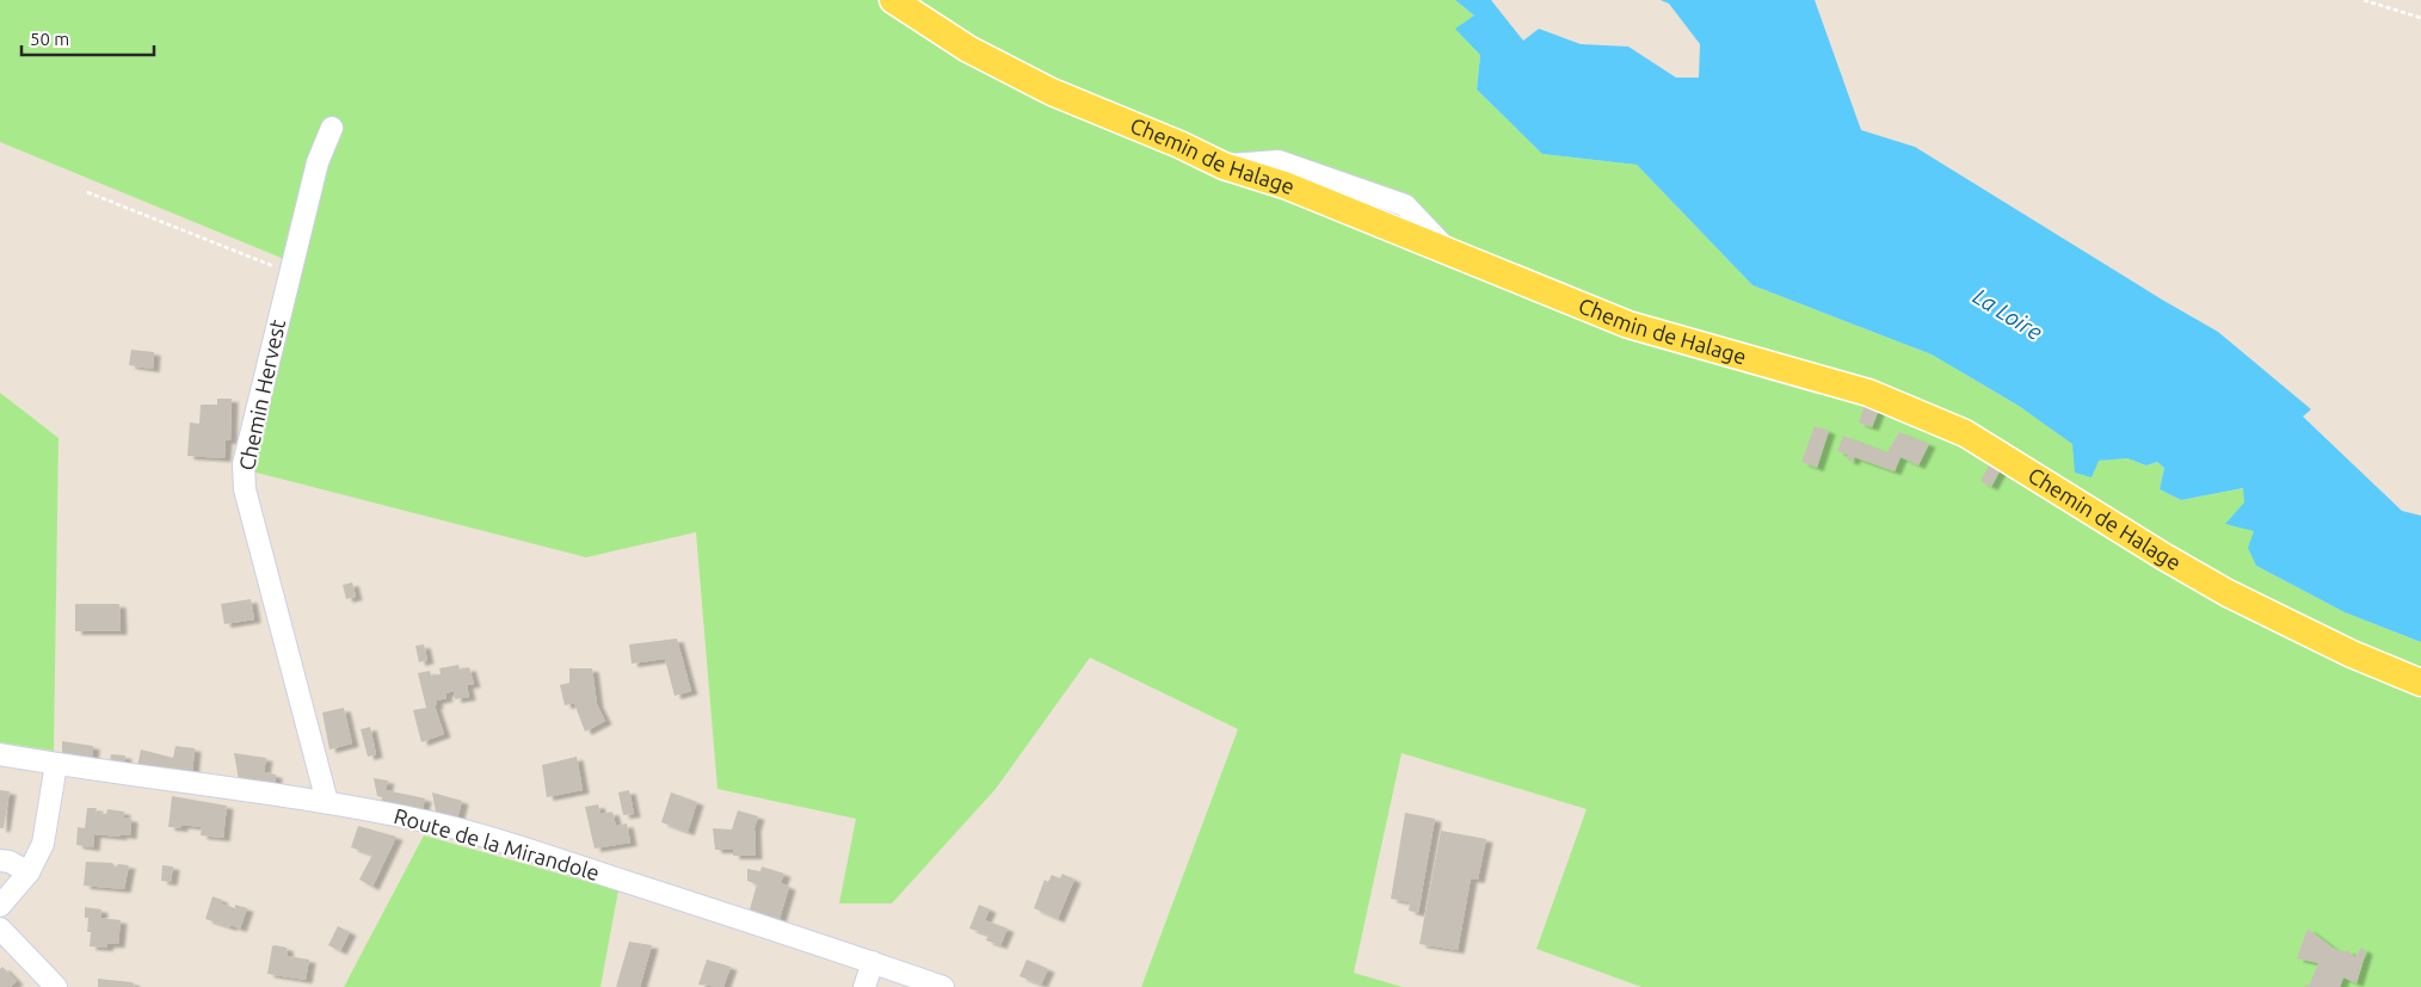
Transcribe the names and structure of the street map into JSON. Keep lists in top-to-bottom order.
{
  "streets": {
    "main road": ["Chemin de Halage"],
    "street": ["Chemin Hervest", "Route de la Mirandole"]
  },
  "crossings": [
    ["Chemin Hervest", "Route de la Mirandole"]
  ],
  "water": ["La Loire"],
  "scale_bar": "50 m"
}
